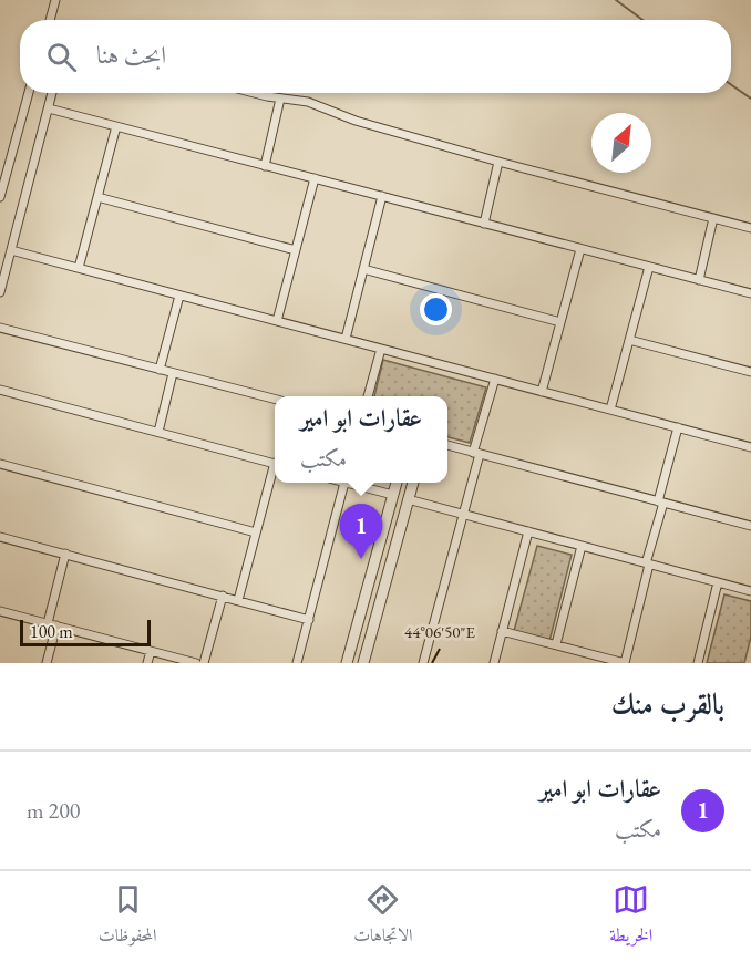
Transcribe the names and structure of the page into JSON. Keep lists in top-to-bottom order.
{
  "scale_bar": "100 m",
  "north": "top right",
  "page": {
    "search": "ابحث هنا",
    "popup": ["عقارات ابو امير", "مكتب"],
    "pins": "1",
    "scale": "100 m",
    "heading": "بالقرب منك",
    "list": [
      {
        "mark": "1",
        "name": "عقارات ابو امير",
        "note": "مكتب",
        "value": "200 m"
      }
    ],
    "nav": ["الخريطة", "الاتجاهات", "المحفوظات"]
  },
  "coordinates": ["44°06'50\"E"]
}
